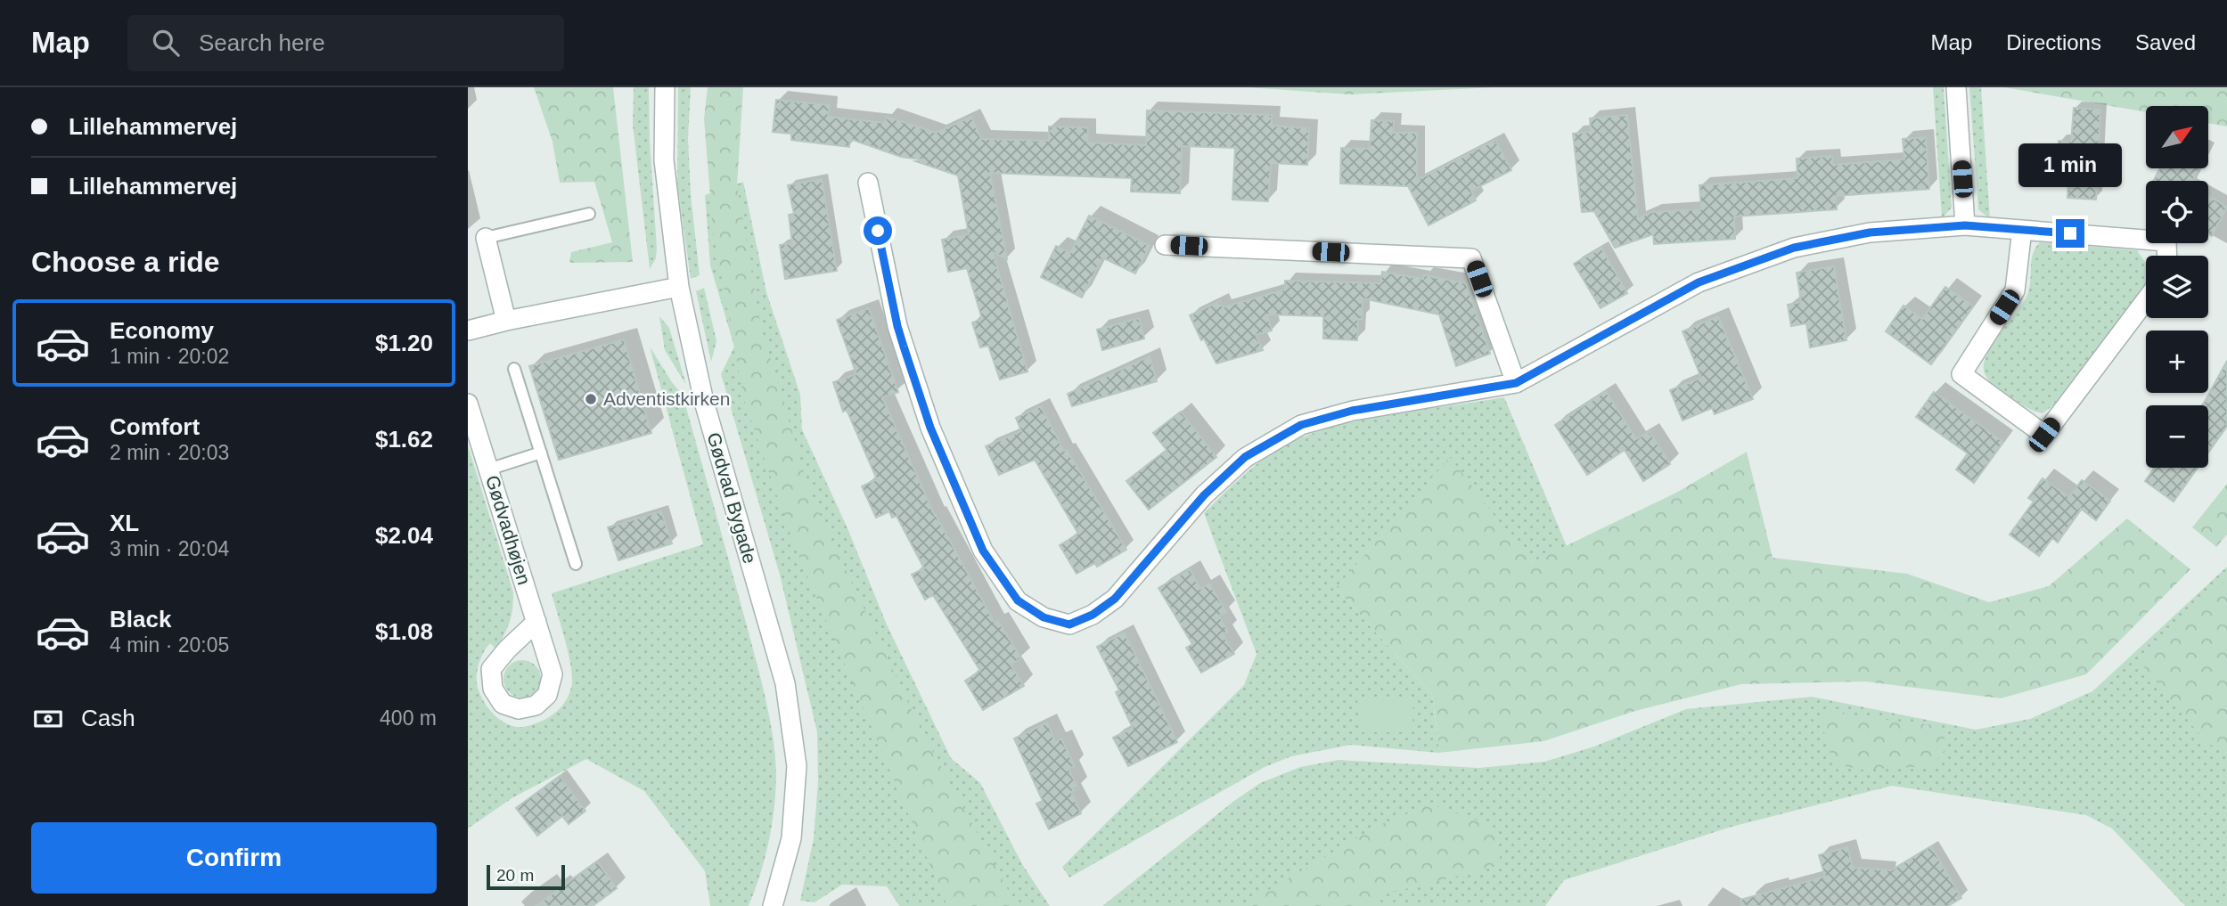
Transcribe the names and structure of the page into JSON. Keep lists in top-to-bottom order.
{
  "streets": {
    "street": ["Gødvad Bygade", "Gødvadhøjen"]
  },
  "places": ["Adventistkirken"],
  "scale_bar": "20 m",
  "north": "top right",
  "page": {
    "header": "Map",
    "search": "Search here",
    "nav": ["Map", "Directions", "Saved"],
    "banner": ["Lillehammervej", "Lillehammervej"],
    "map_buttons": ["+", "−"],
    "bubble": "1 min",
    "heading": "Choose a ride",
    "list": [
      {
        "name": "Economy",
        "note": "1 min · 20:02",
        "value": "$1.20"
      },
      {
        "name": "Comfort",
        "note": "2 min · 20:03",
        "value": "$1.62"
      },
      {
        "name": "XL",
        "note": "3 min · 20:04",
        "value": "$2.04"
      },
      {
        "name": "Black",
        "note": "4 min · 20:05",
        "value": "$1.08"
      }
    ],
    "pay": ["Cash", "400 m"],
    "buttons": "Confirm",
    "scale": "20 m"
  }
}
